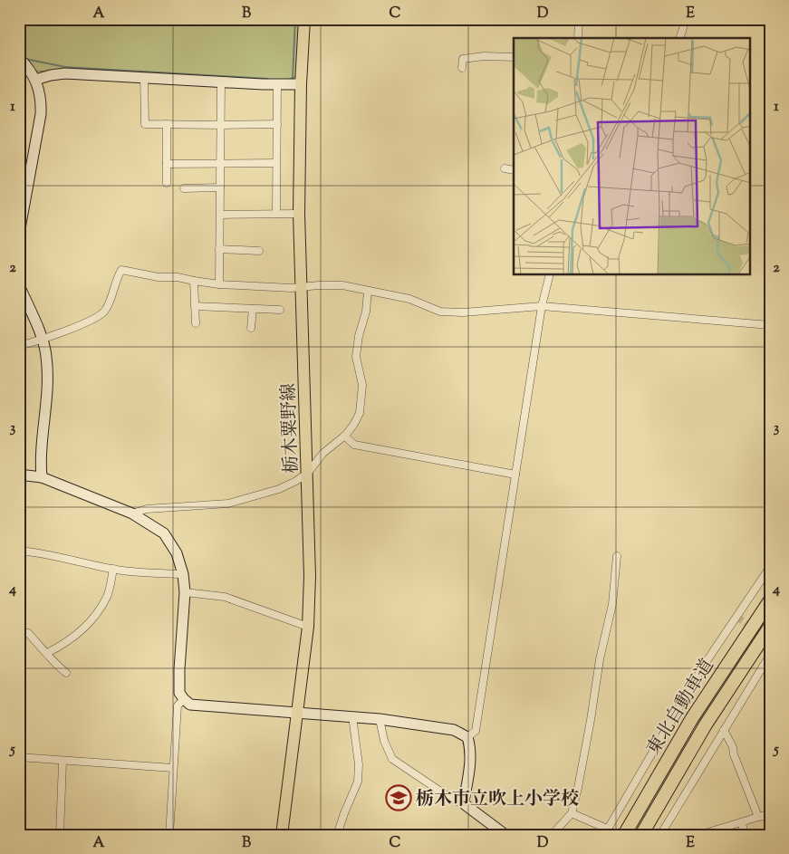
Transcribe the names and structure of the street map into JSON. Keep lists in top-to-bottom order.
{
  "streets": {
    "highway": ["東北自動車道"],
    "main road": ["栃木粟野線"]
  },
  "places": {
    "school or university": ["栃木市立吹上小学校"]
  },
  "grid": {
    "columns": [
      "A",
      "B",
      "C",
      "D",
      "E"
    ],
    "rows": [
      "1",
      "2",
      "3",
      "4",
      "5"
    ]
  }
}
